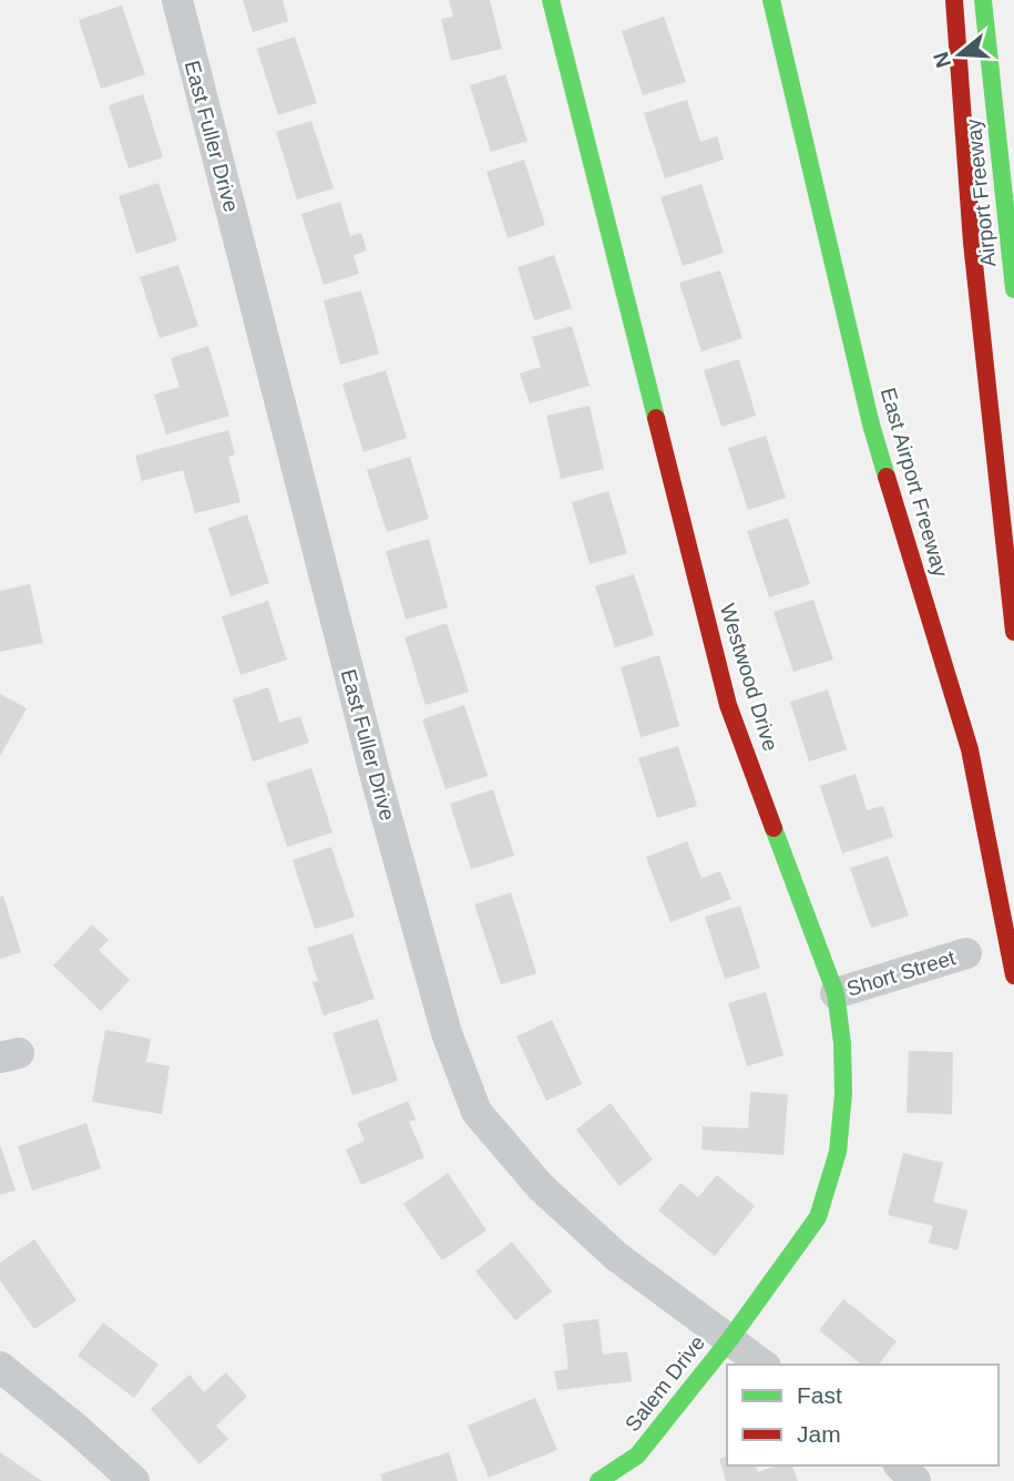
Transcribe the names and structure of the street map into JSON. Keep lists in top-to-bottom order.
{
  "streets": {
    "main road": [
      "Airport Freeway",
      "East Airport Freeway",
      "Westwood Drive",
      "Salem Drive"
    ],
    "street": ["East Fuller Drive", "Short Street"]
  },
  "crossings": [
    ["East Fuller Drive", "Westwood Drive"],
    ["East Fuller Drive", "Salem Drive"],
    ["Westwood Drive", "Short Street"],
    ["Westwood Drive", "Salem Drive"]
  ],
  "legend": ["Fast", "Jam"],
  "north": "left"
}
